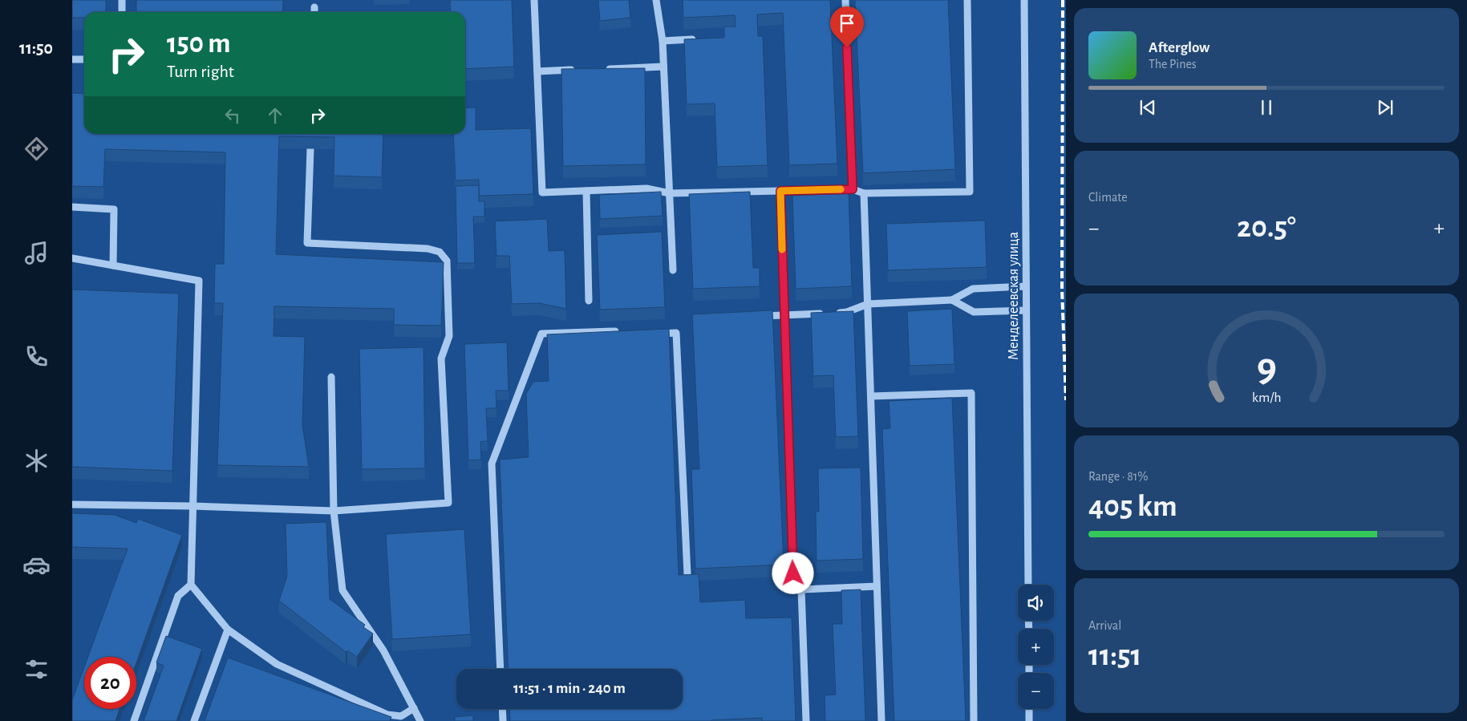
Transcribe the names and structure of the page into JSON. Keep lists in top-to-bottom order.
{
  "streets": {
    "street": ["Менделеевская улица"]
  },
  "page": {
    "tabs": "11:50",
    "turn": ["150 m", "Turn right"],
    "song": ["Afterglow", "The Pines"],
    "tile": [
      "Climate",
      ["Range · 81%", "405 km"],
      ["Arrival", "11:51"]
    ],
    "heat": ["−", "20.5°", "+"],
    "map_buttons": ["+", "−"],
    "limit": "20",
    "trip": "11:51 · 1 min · 240 m",
    "gauge": ["9", "km/h"]
  }
}
